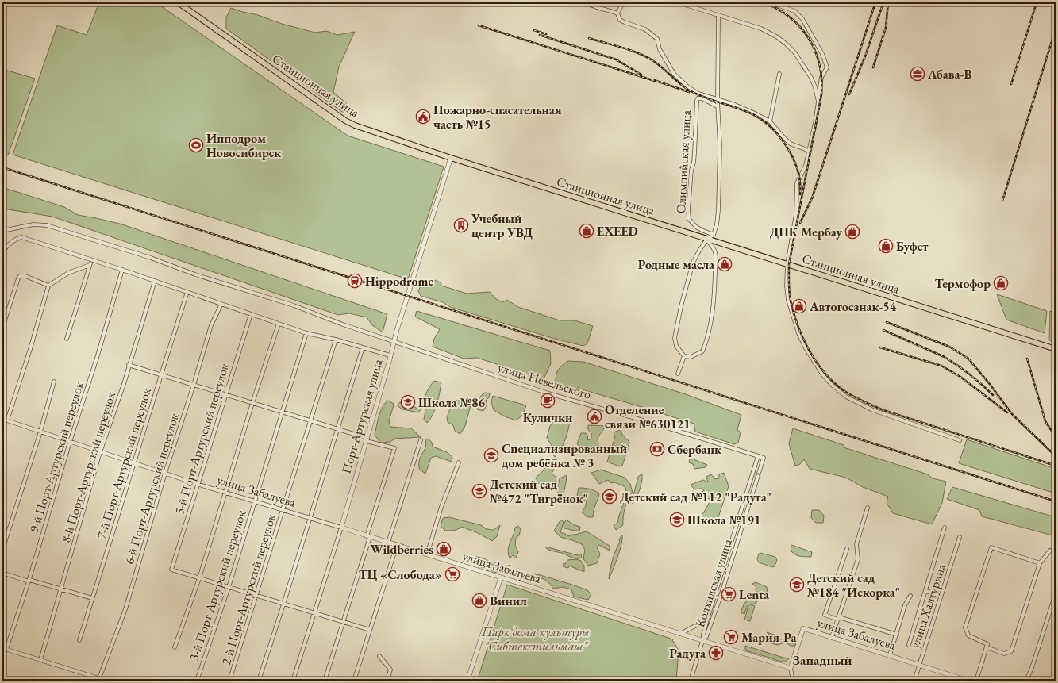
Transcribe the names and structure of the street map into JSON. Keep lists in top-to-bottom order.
{
  "streets": {
    "main road": ["Станционная улица"],
    "street": [
      "Олимпийская улица",
      "улица Невельского",
      "Порт-Артурская улица",
      "5-й Порт-Артурский переулок",
      "9-й Порт-Артурский переулок",
      "7-й Порт-Артурский переулок",
      "8-й Порт-Артурский переулок",
      "6-й Порт-Артурский переулок",
      "улица Забалуева",
      "Колхидская улица",
      "3-й Порт-Артурский переулок",
      "2-й Порт-Артурский переулок",
      "улица Халтурина"
    ]
  },
  "crossings": [
    ["Станционная улица", "Порт-Артурская улица"],
    ["улица Невельского", "Порт-Артурская улица"],
    ["улица Невельского", "Колхидская улица"],
    ["Порт-Артурская улица", "улица Забалуева"],
    ["5-й Порт-Артурский переулок", "улица Забалуева"],
    ["9-й Порт-Артурский переулок", "улица Забалуева"],
    ["7-й Порт-Артурский переулок", "улица Забалуева"],
    ["8-й Порт-Артурский переулок", "улица Забалуева"],
    ["6-й Порт-Артурский переулок", "улица Забалуева"],
    ["улица Забалуева", "Колхидская улица"],
    ["улица Забалуева", "3-й Порт-Артурский переулок"],
    ["улица Забалуева", "2-й Порт-Артурский переулок"],
    ["улица Забалуева", "улица Халтурина"]
  ],
  "districts": ["Западный"],
  "parks": ["Парк дома культуры \"Сибтекстильмаш\""],
  "places": {
    "office": ["Абава-В"],
    "public building": ["Пожарно-спасательная часть №15", "Отделение связи №630121"],
    "sports": ["Ипподром Новосибирск"],
    "building": ["Учебный центр УВД"],
    "shop": [
      "EXEED",
      "ДПК Мербау",
      "Буфет",
      "Родные масла",
      "Термофор",
      "Автогосзнак-54",
      "Wildberries",
      "Винил"
    ],
    "station": ["Hippodrome"],
    "cafe": ["Кулички"],
    "school or university": [
      "Школа №86",
      "Специализированный дом ребёнка № 3",
      "Детский сад №472 \"Тигрёнок\"",
      "Детский сад №112 \"Радуга\"",
      "Школа №191",
      "Детский сад №184 \"Искорка\""
    ],
    "bank": ["Сбербанк"],
    "supermarket": ["ТЦ «Слобода»", "Lenta", "Мария-Ра"],
    "pharmacy": ["Радуга"]
  }
}
